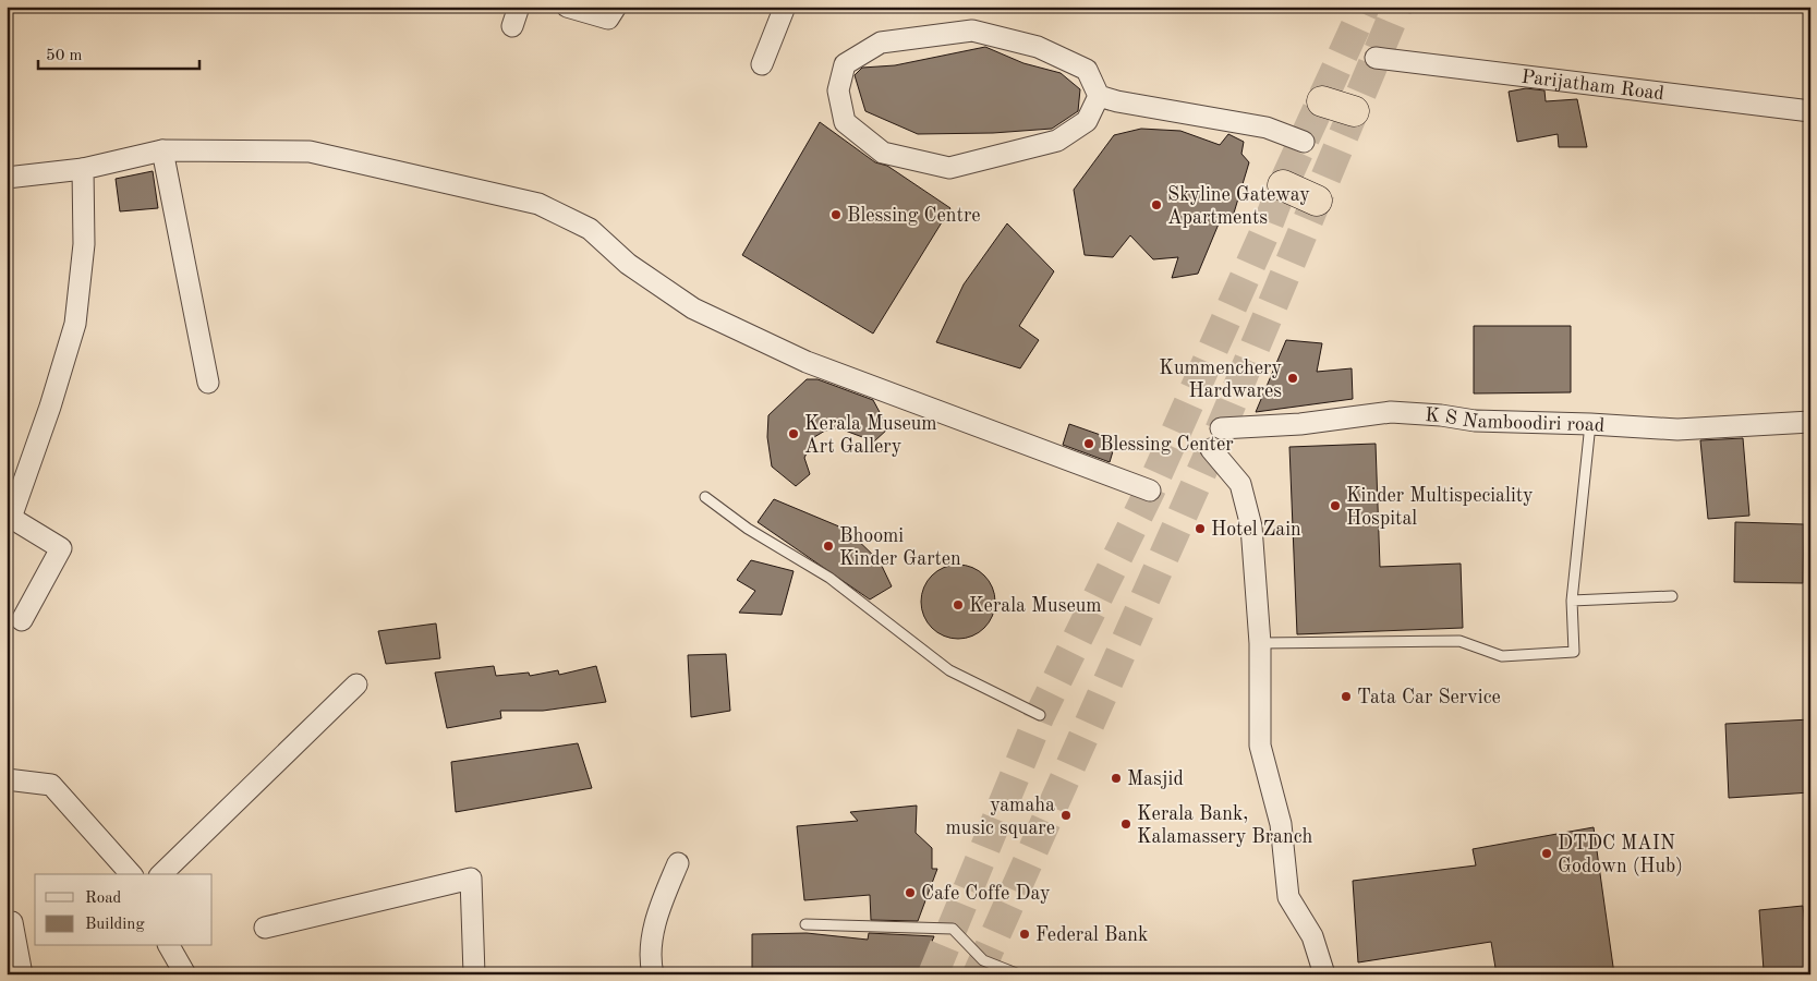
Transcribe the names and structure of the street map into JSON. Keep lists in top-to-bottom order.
{
  "streets": {
    "street": ["Parijatham Road", "K S Namboodiri road"]
  },
  "places": [
    "Skyline Gateway Apartments",
    "Blessing Centre",
    "Kummenchery Hardwares",
    "Kerala Museum Art Gallery",
    "Blessing Center",
    "Kinder Multispeciality Hospital",
    "Hotel Zain",
    "Bhoomi Kinder Garten",
    "Kerala Museum",
    "Tata Car Service",
    "Masjid",
    "yamaha music square",
    "Kerala Bank, Kalamassery Branch",
    "DTDC MAIN Godown (Hub)",
    "Cafe Coffe Day",
    "Federal Bank"
  ],
  "legend": ["Road", "Building"],
  "scale_bar": "50 m"
}
